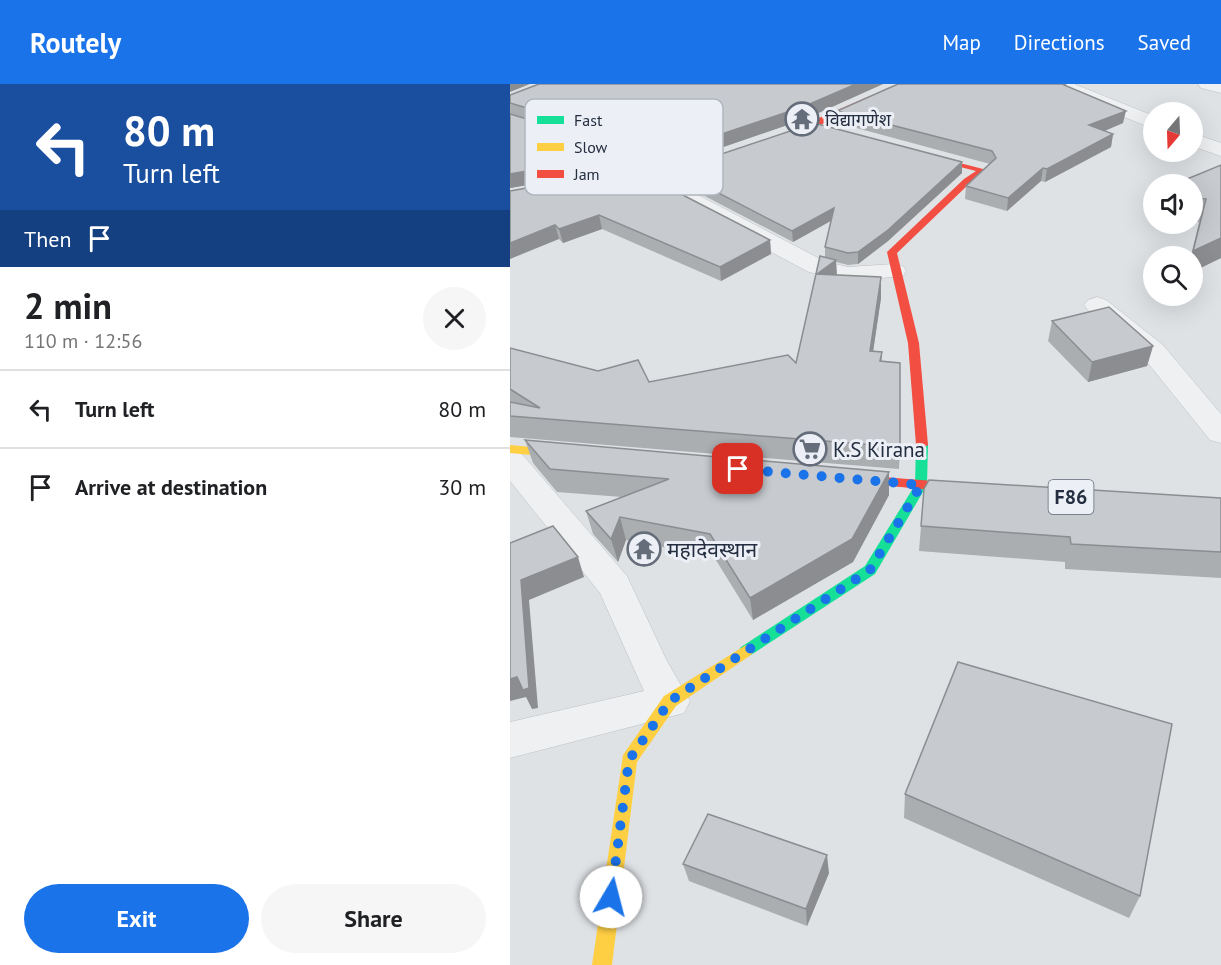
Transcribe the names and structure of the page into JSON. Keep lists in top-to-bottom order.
{
  "places": {
    "temple": ["विद्यागणेश", "महादेवस्थान"],
    "supermarket": ["K.S Kirana"]
  },
  "legend": ["Fast", "Slow", "Jam"],
  "north": "bottom",
  "page": {
    "header": "Routely",
    "nav": ["Map", "Directions", "Saved"],
    "turn": ["80 m", "Turn left"],
    "then": "Then",
    "heading": ["2 min", "110 m · 12:56"],
    "list": [
      {
        "name": "Turn left",
        "value": "80 m"
      },
      {
        "name": "Arrive at destination",
        "value": "30 m"
      }
    ],
    "buttons": ["Exit", "Share"]
  }
}
